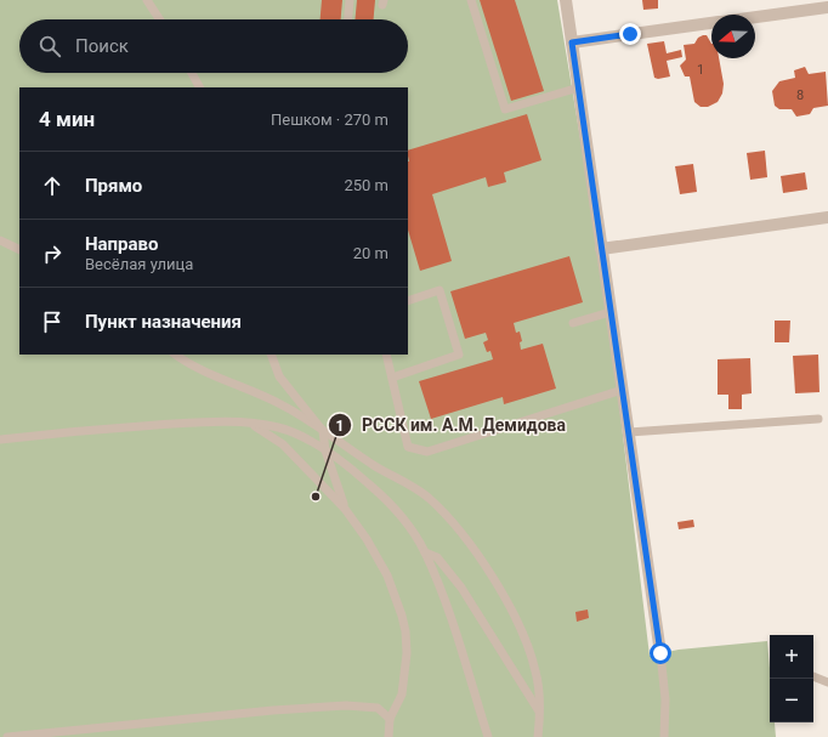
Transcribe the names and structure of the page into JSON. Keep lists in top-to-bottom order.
{
  "places": ["РССК им. А.М. Демидова"],
  "house_numbers": ["1", "8"],
  "north": "left",
  "page": {
    "search": "Поиск",
    "heading": ["4 мин", "Пешком · 270 m"],
    "list": [
      ["Прямо", "250 m"],
      ["Направо", "Весёлая улица", "20 m"],
      "Пункт назначения"
    ],
    "map_buttons": ["+", "−"]
  }
}
